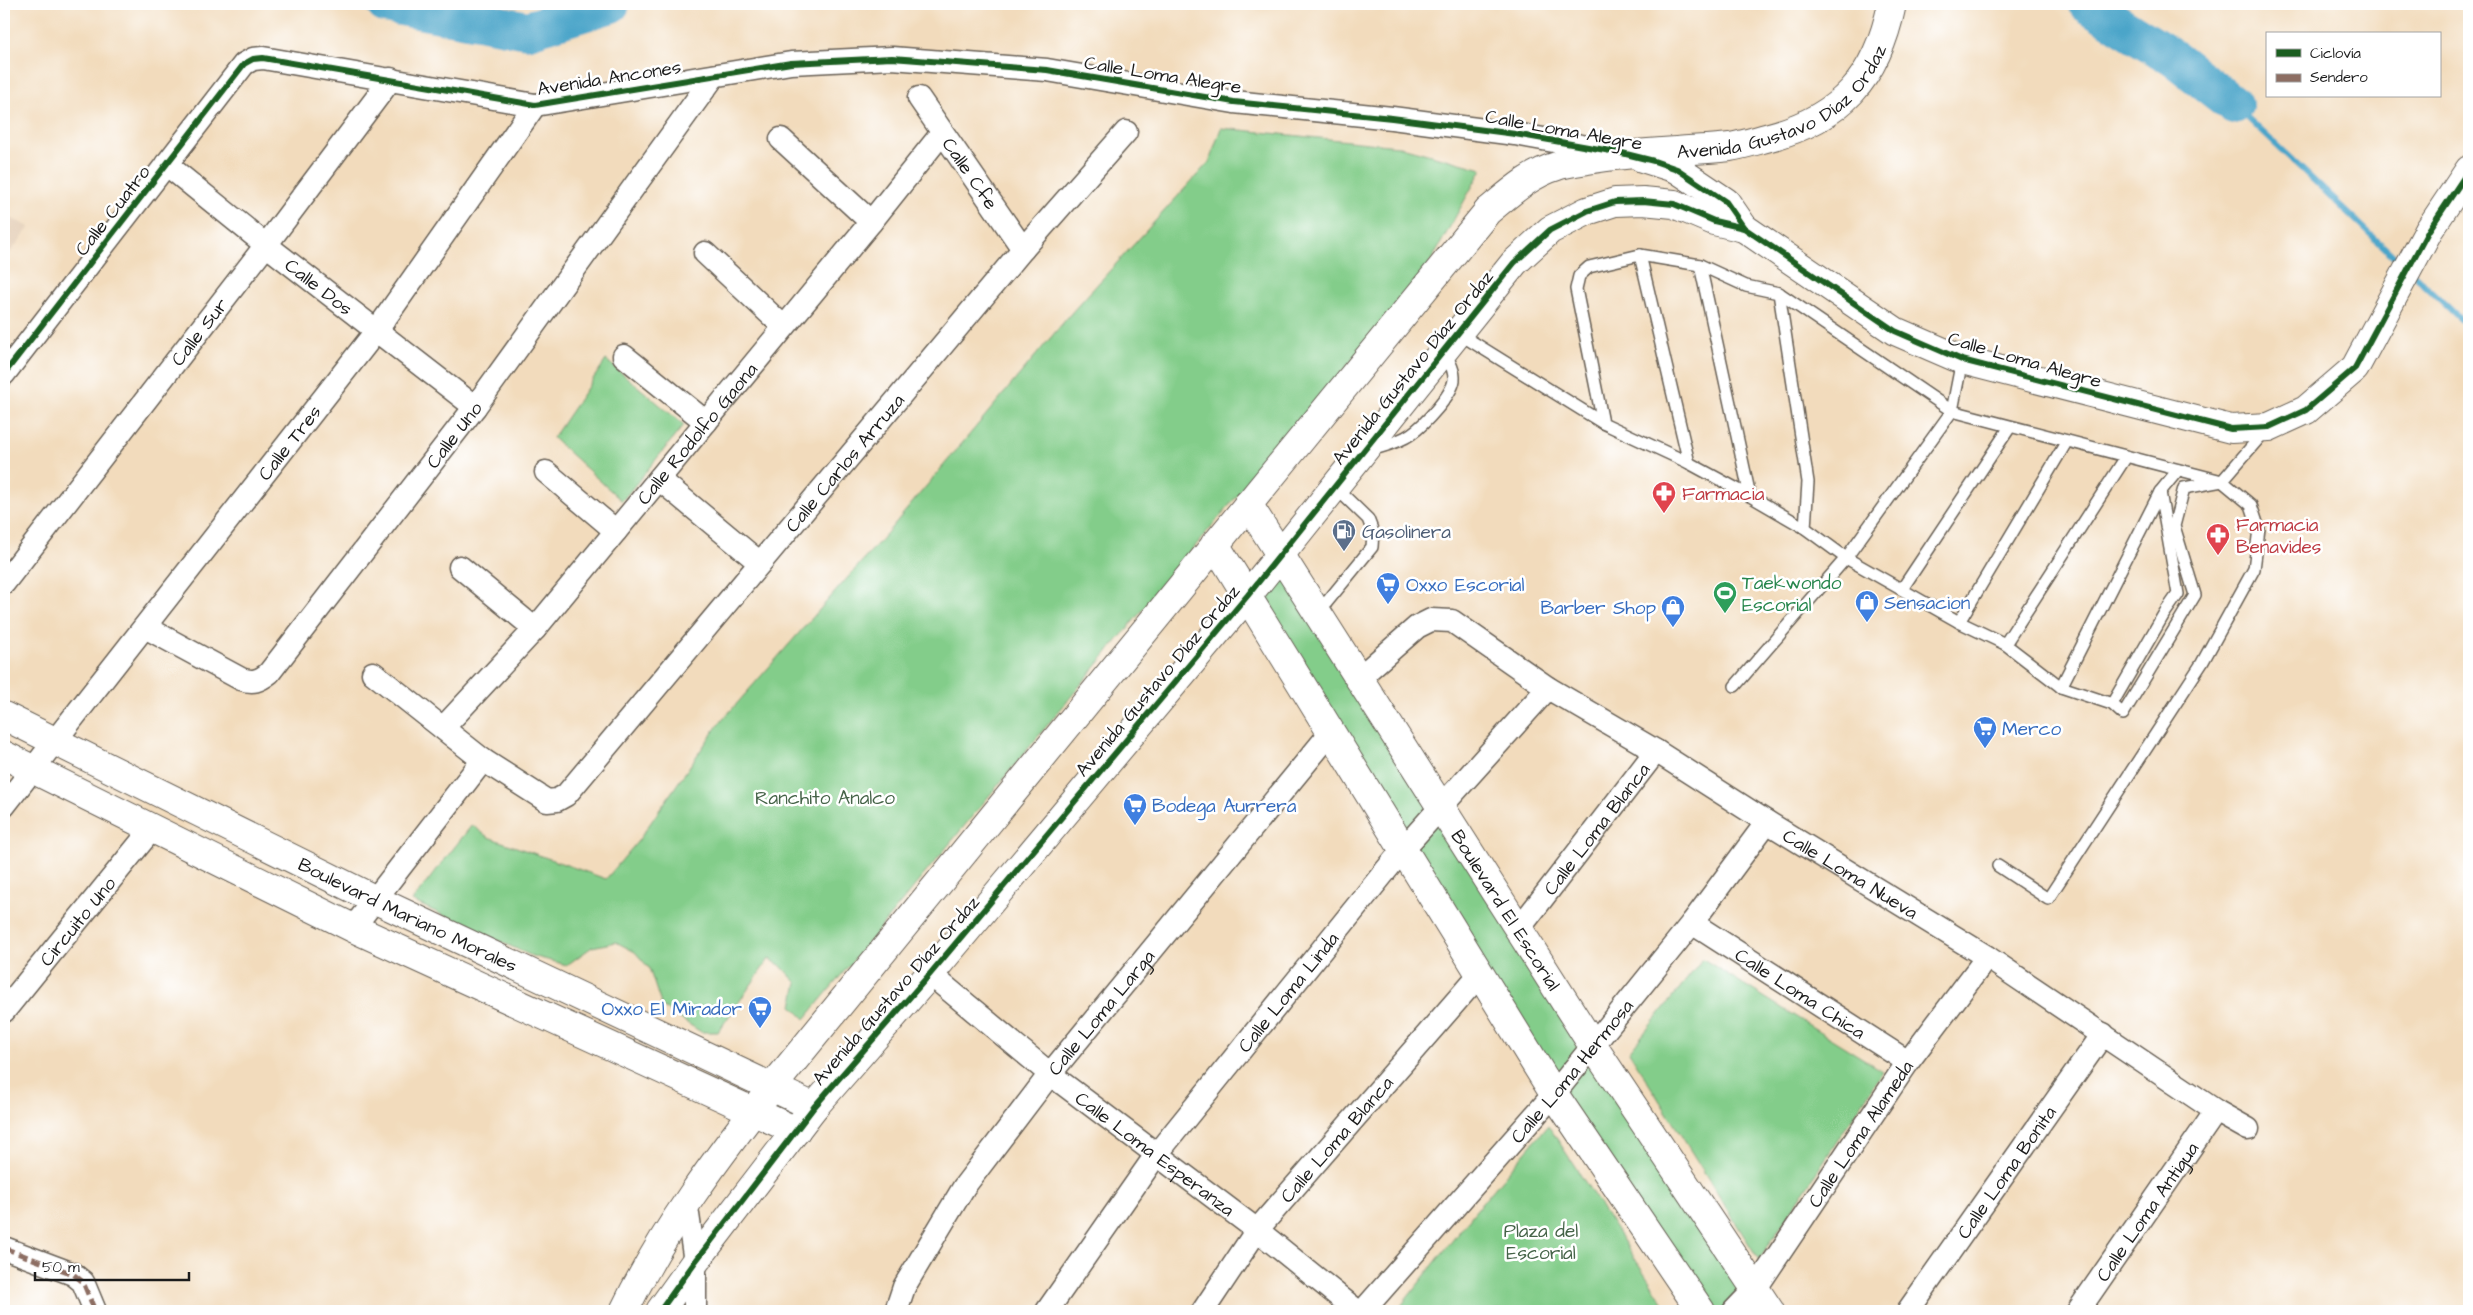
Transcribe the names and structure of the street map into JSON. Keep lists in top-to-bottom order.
{
  "streets": {
    "street": [
      "Calle Loma Alegre",
      "Avenida Ancones",
      "Avenida Gustavo Díaz Ordaz",
      "Calle Cfe",
      "Calle Cuatro",
      "Calle Dos",
      "Calle Sur",
      "Calle Uno",
      "Calle Rodolfo Gaona",
      "Calle Tres",
      "Calle Carlos Arruza",
      "Calle Loma Blanca",
      "Calle Loma Nueva",
      "Boulevard El Escorial",
      "Boulevard Mariano Morales",
      "Circuito Uno",
      "Calle Loma Linda",
      "Calle Loma Chica",
      "Calle Loma Larga",
      "Calle Loma Hermosa",
      "Calle Loma Alameda",
      "Calle Loma Esperanza",
      "Calle Loma Bonita",
      "Calle Loma Antigua"
    ]
  },
  "crossings": [
    ["Calle Loma Alegre", "Avenida Ancones"],
    ["Calle Loma Alegre", "Avenida Gustavo Díaz Ordaz"],
    ["Avenida Ancones", "Calle Cuatro"],
    ["Avenida Ancones", "Calle Sur"],
    ["Avenida Ancones", "Calle Uno"],
    ["Avenida Ancones", "Calle Tres"],
    ["Avenida Gustavo Díaz Ordaz", "Boulevard El Escorial"],
    ["Avenida Gustavo Díaz Ordaz", "Boulevard Mariano Morales"],
    ["Avenida Gustavo Díaz Ordaz", "Calle Loma Esperanza"],
    ["Calle Cfe", "Calle Rodolfo Gaona"],
    ["Calle Cfe", "Calle Carlos Arruza"],
    ["Calle Cuatro", "Calle Dos"],
    ["Calle Dos", "Calle Sur"],
    ["Calle Dos", "Calle Uno"],
    ["Calle Dos", "Calle Tres"],
    ["Calle Uno", "Calle Tres"],
    ["Calle Tres", "Boulevard Mariano Morales"],
    ["Calle Loma Blanca", "Calle Loma Nueva"],
    ["Calle Loma Blanca", "Boulevard El Escorial"],
    ["Calle Loma Blanca", "Calle Loma Esperanza"],
    ["Calle Loma Nueva", "Boulevard El Escorial"],
    ["Calle Loma Nueva", "Calle Loma Linda"],
    ["Calle Loma Nueva", "Calle Loma Hermosa"],
    ["Calle Loma Nueva", "Calle Loma Alameda"],
    ["Calle Loma Nueva", "Calle Loma Bonita"],
    ["Calle Loma Nueva", "Calle Loma Antigua"],
    ["Boulevard El Escorial", "Calle Loma Linda"],
    ["Boulevard El Escorial", "Calle Loma Hermosa"],
    ["Boulevard El Escorial", "Calle Loma Alameda"],
    ["Boulevard Mariano Morales", "Circuito Uno"],
    ["Calle Loma Linda", "Calle Loma Esperanza"],
    ["Calle Loma Chica", "Calle Loma Hermosa"],
    ["Calle Loma Chica", "Calle Loma Alameda"],
    ["Calle Loma Larga", "Calle Loma Esperanza"]
  ],
  "parks": ["Ranchito Analco", "Plaza del Escorial"],
  "places": {
    "pharmacy": ["Farmacia", "Farmacia Benavides"],
    "fuel station": ["Gasolinera"],
    "supermarket": [
      "Oxxo Escorial",
      "Merco",
      "Bodega Aurrera",
      "Oxxo El Mirador"
    ],
    "sports": ["Taekwondo Escorial"],
    "shop": ["Sensacion", "Barber Shop"]
  },
  "legend": ["Ciclovía", "Sendero"],
  "scale_bar": "50 m"
}
